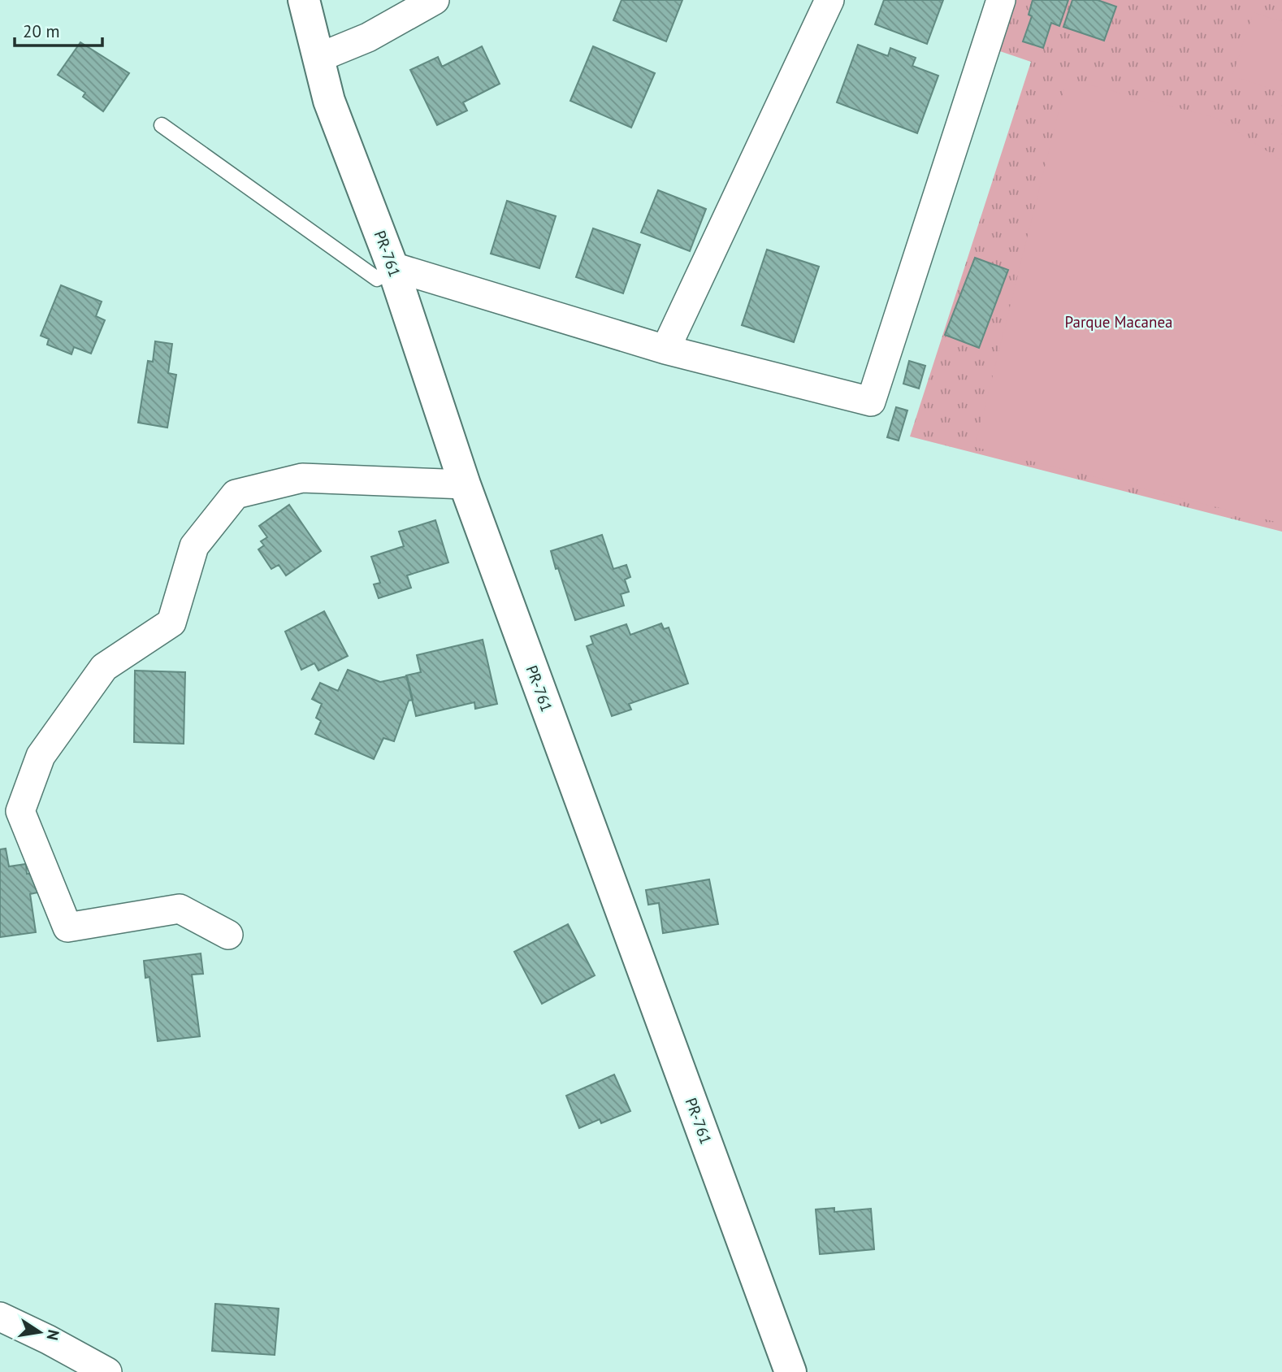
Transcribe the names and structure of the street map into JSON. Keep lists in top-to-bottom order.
{
  "streets": {
    "street": ["PR-761"]
  },
  "parks": ["Parque Macanea"],
  "scale_bar": "20 m",
  "north": "right"
}
